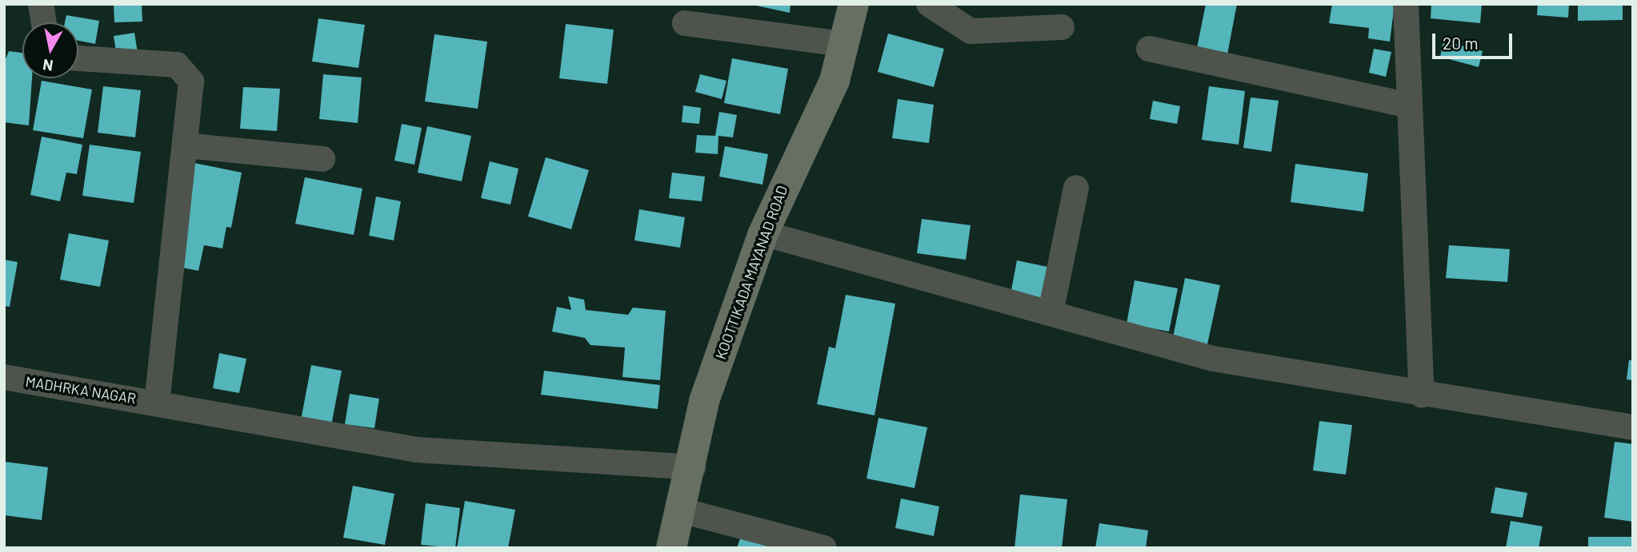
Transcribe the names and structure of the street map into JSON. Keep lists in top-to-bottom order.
{
  "streets": {
    "main road": ["KOOTTIKADA MAYANAD ROAD"],
    "street": ["MADHRKA NAGAR"]
  },
  "crossings": [
    ["KOOTTIKADA MAYANAD ROAD", "MADHRKA NAGAR"]
  ],
  "scale_bar": "20 m",
  "north": "bottom"
}
